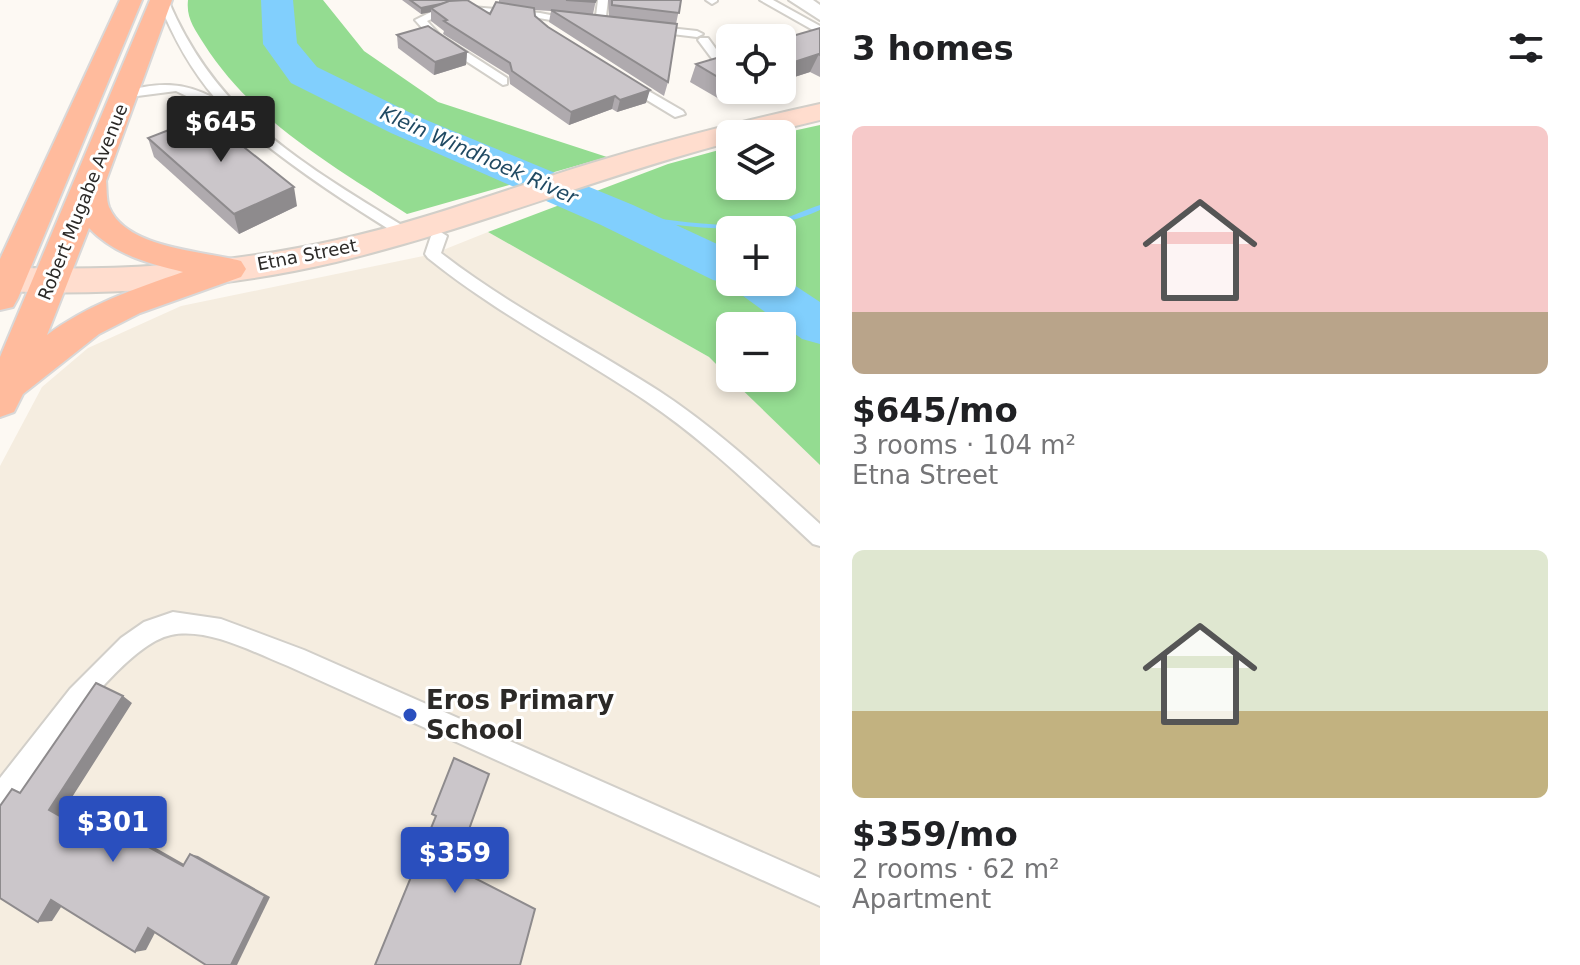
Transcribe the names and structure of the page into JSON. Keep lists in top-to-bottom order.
{
  "streets": {
    "main road": ["Robert Mugabe Avenue"],
    "street": ["Etna Street"]
  },
  "crossings": [
    ["Robert Mugabe Avenue", "Etna Street"]
  ],
  "water": ["Klein Windhoek River"],
  "places": ["Eros Primary School"],
  "page": {
    "heading": "3 homes",
    "map_buttons": ["+", "−"],
    "price": ["$645", "$301", "$359"],
    "list": [
      {
        "name": "$645/mo",
        "note": "3 rooms · 104 m² · Etna Street"
      },
      {
        "name": "$359/mo",
        "note": "2 rooms · 62 m² · Apartment"
      }
    ]
  }
}
